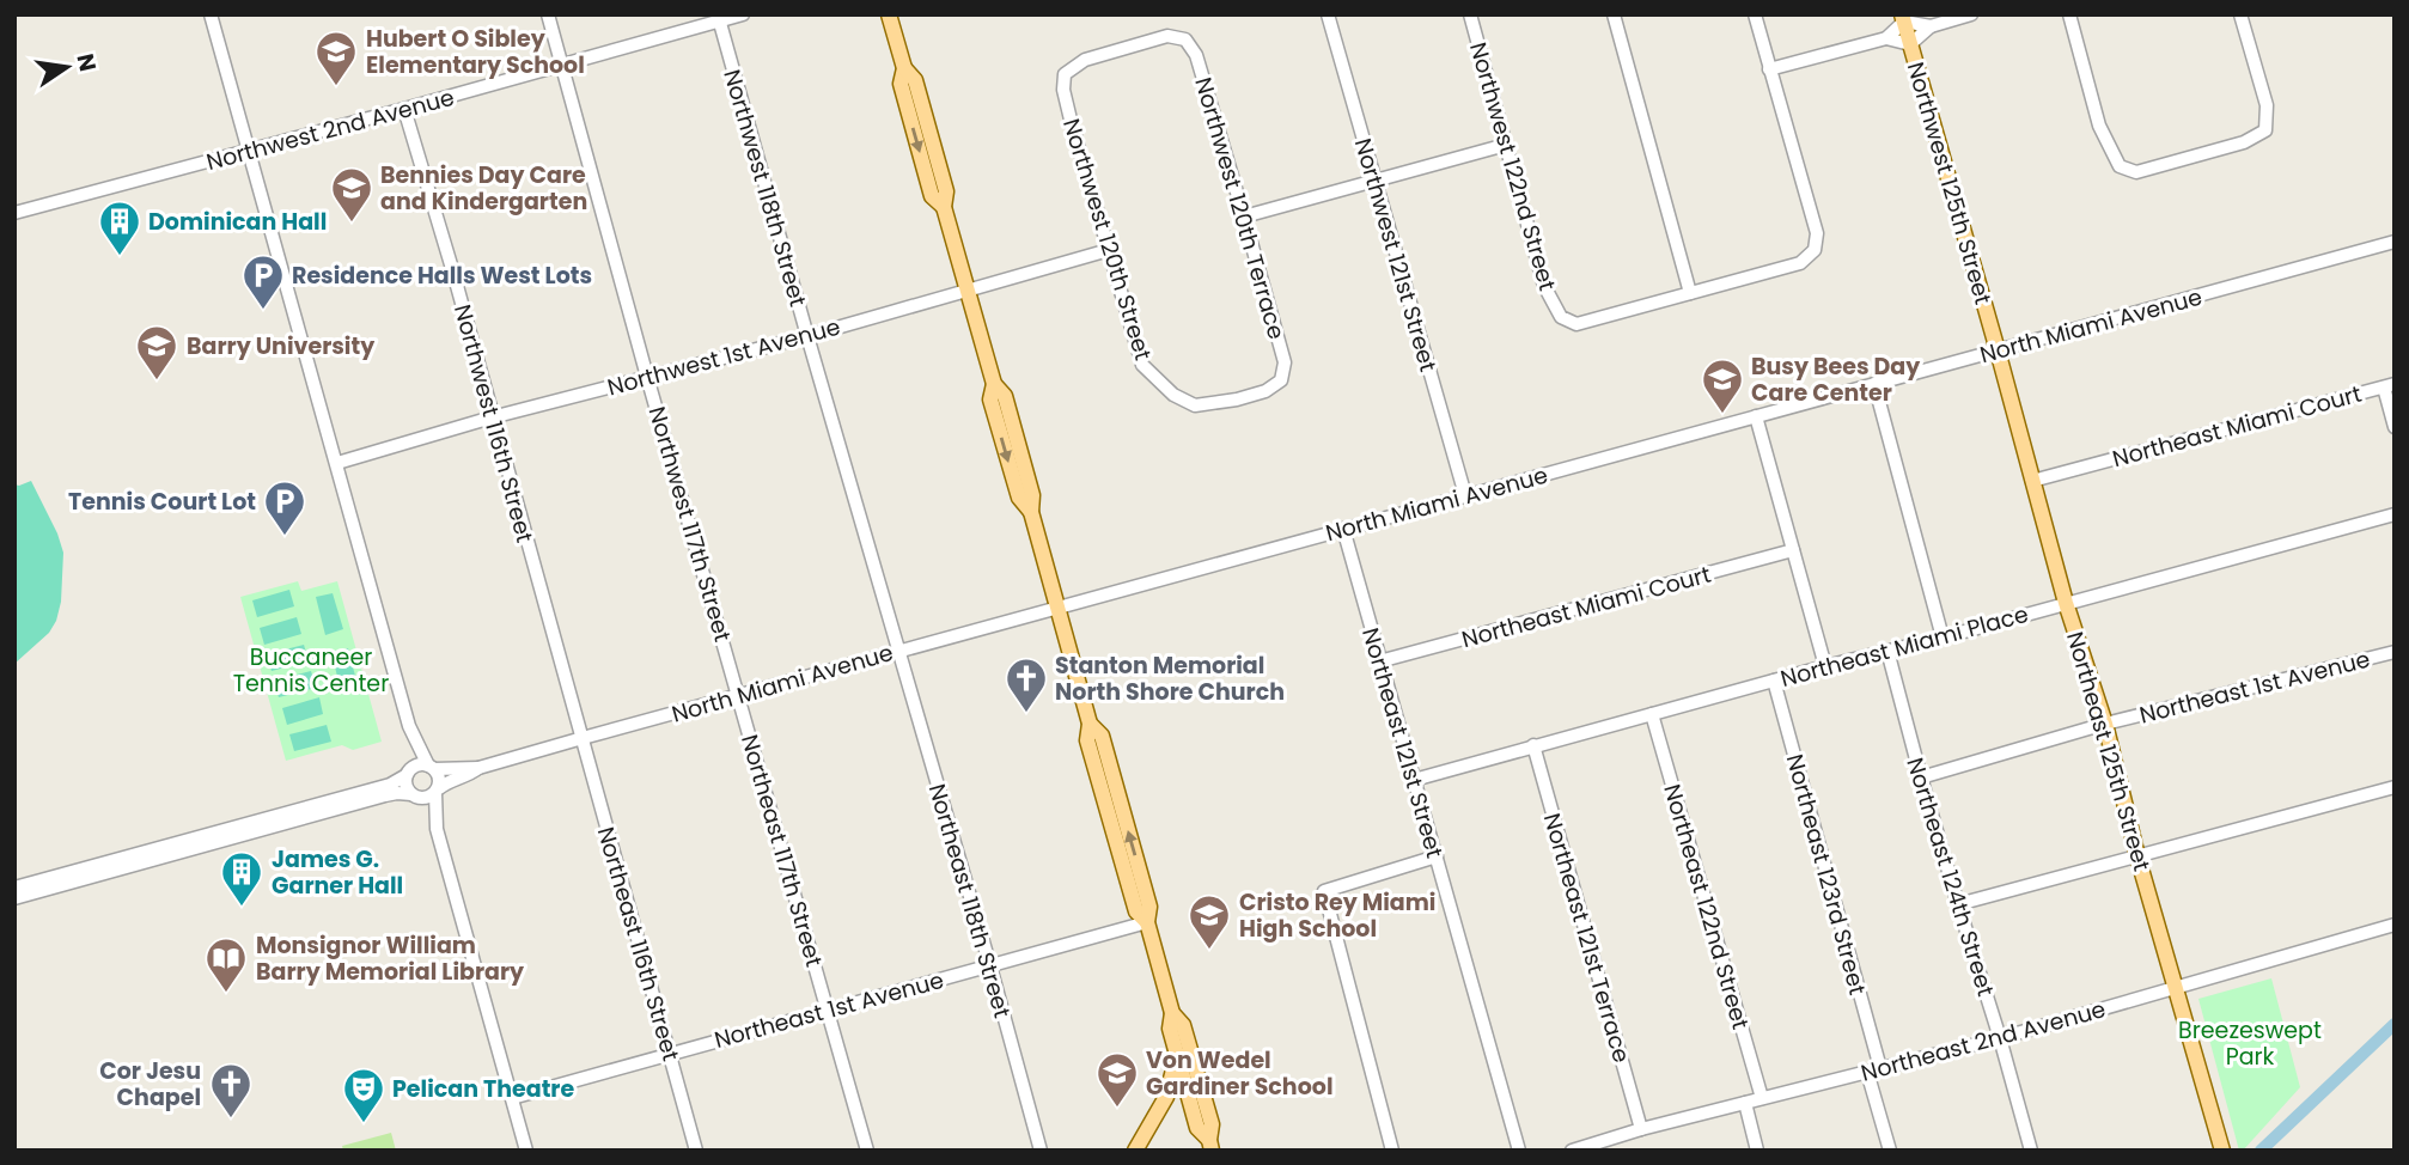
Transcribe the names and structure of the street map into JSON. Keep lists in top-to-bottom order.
{
  "streets": {
    "main road": ["Northwest 125th Street", "Northeast 125th Street"],
    "street": [
      "Northwest 2nd Avenue",
      "Northwest 122nd Street",
      "Northwest 118th Street",
      "Northwest 120th Terrace",
      "Northwest 120th Street",
      "Northwest 121st Street",
      "North Miami Avenue",
      "Northwest 1st Avenue",
      "Northwest 116th Street",
      "Northeast Miami Court",
      "Northwest 117th Street",
      "Northeast Miami Place",
      "Northeast 1st Avenue",
      "Northeast 121st Street",
      "Northeast 117th Street",
      "Northeast 123rd Street",
      "Northeast 124th Street",
      "Northeast 118th Street",
      "Northeast 122nd Street",
      "Northeast 121st Terrace",
      "Northeast 116th Street",
      "Northeast 2nd Avenue"
    ]
  },
  "crossings": [
    ["Northwest 2nd Avenue", "Northwest 118th Street"],
    ["Northwest 2nd Avenue", "Northwest 116th Street"],
    ["Northwest 2nd Avenue", "Northwest 117th Street"],
    ["Northwest 125th Street", "North Miami Avenue"],
    ["Northwest 125th Street", "Northeast 125th Street"],
    ["Northwest 118th Street", "North Miami Avenue"],
    ["Northwest 118th Street", "Northwest 1st Avenue"],
    ["Northwest 118th Street", "Northeast 118th Street"],
    ["Northwest 120th Terrace", "Northwest 120th Street"],
    ["Northwest 120th Street", "Northwest 1st Avenue"],
    ["Northwest 121st Street", "North Miami Avenue"],
    ["North Miami Avenue", "Northwest 116th Street"],
    ["North Miami Avenue", "Northwest 117th Street"],
    ["North Miami Avenue", "Northeast 121st Street"],
    ["North Miami Avenue", "Northeast 125th Street"],
    ["North Miami Avenue", "Northeast 117th Street"],
    ["North Miami Avenue", "Northeast 118th Street"],
    ["North Miami Avenue", "Northeast 116th Street"],
    ["Northwest 1st Avenue", "Northwest 116th Street"],
    ["Northwest 1st Avenue", "Northwest 117th Street"],
    ["Northwest 116th Street", "Northeast 116th Street"],
    ["Northeast Miami Court", "Northeast 121st Street"],
    ["Northeast Miami Court", "Northeast 125th Street"],
    ["Northwest 117th Street", "Northeast 117th Street"],
    ["Northeast Miami Place", "Northeast 121st Street"],
    ["Northeast Miami Place", "Northeast 125th Street"],
    ["Northeast Miami Place", "Northeast 123rd Street"],
    ["Northeast Miami Place", "Northeast 124th Street"],
    ["Northeast Miami Place", "Northeast 122nd Street"],
    ["Northeast Miami Place", "Northeast 121st Terrace"],
    ["Northeast 1st Avenue", "Northeast 125th Street"],
    ["Northeast 1st Avenue", "Northeast 117th Street"],
    ["Northeast 1st Avenue", "Northeast 124th Street"],
    ["Northeast 1st Avenue", "Northeast 118th Street"],
    ["Northeast 1st Avenue", "Northeast 116th Street"],
    ["Northeast 125th Street", "Northeast 2nd Avenue"],
    ["Northeast 123rd Street", "Northeast 2nd Avenue"],
    ["Northeast 124th Street", "Northeast 2nd Avenue"],
    ["Northeast 122nd Street", "Northeast 2nd Avenue"],
    ["Northeast 121st Terrace", "Northeast 2nd Avenue"]
  ],
  "parks": ["Buccaneer Tennis Center", "Breezeswept Park"],
  "places": {
    "school or university": [
      "Hubert O Sibley Elementary School",
      "Bennies Day Care and Kindergarten",
      "Barry University",
      "Busy Bees Day Care Center",
      "Cristo Rey Miami High School",
      "Von Wedel Gardiner School"
    ],
    "building": ["Dominican Hall", "James G. Garner Hall"],
    "parking": ["Residence Halls West Lots", "Tennis Court Lot"],
    "church": ["Stanton Memorial North Shore Church", "Cor Jesu Chapel"],
    "library": ["Monsignor William Barry Memorial Library"],
    "theatre": ["Pelican Theatre"]
  },
  "north": "right"
}
